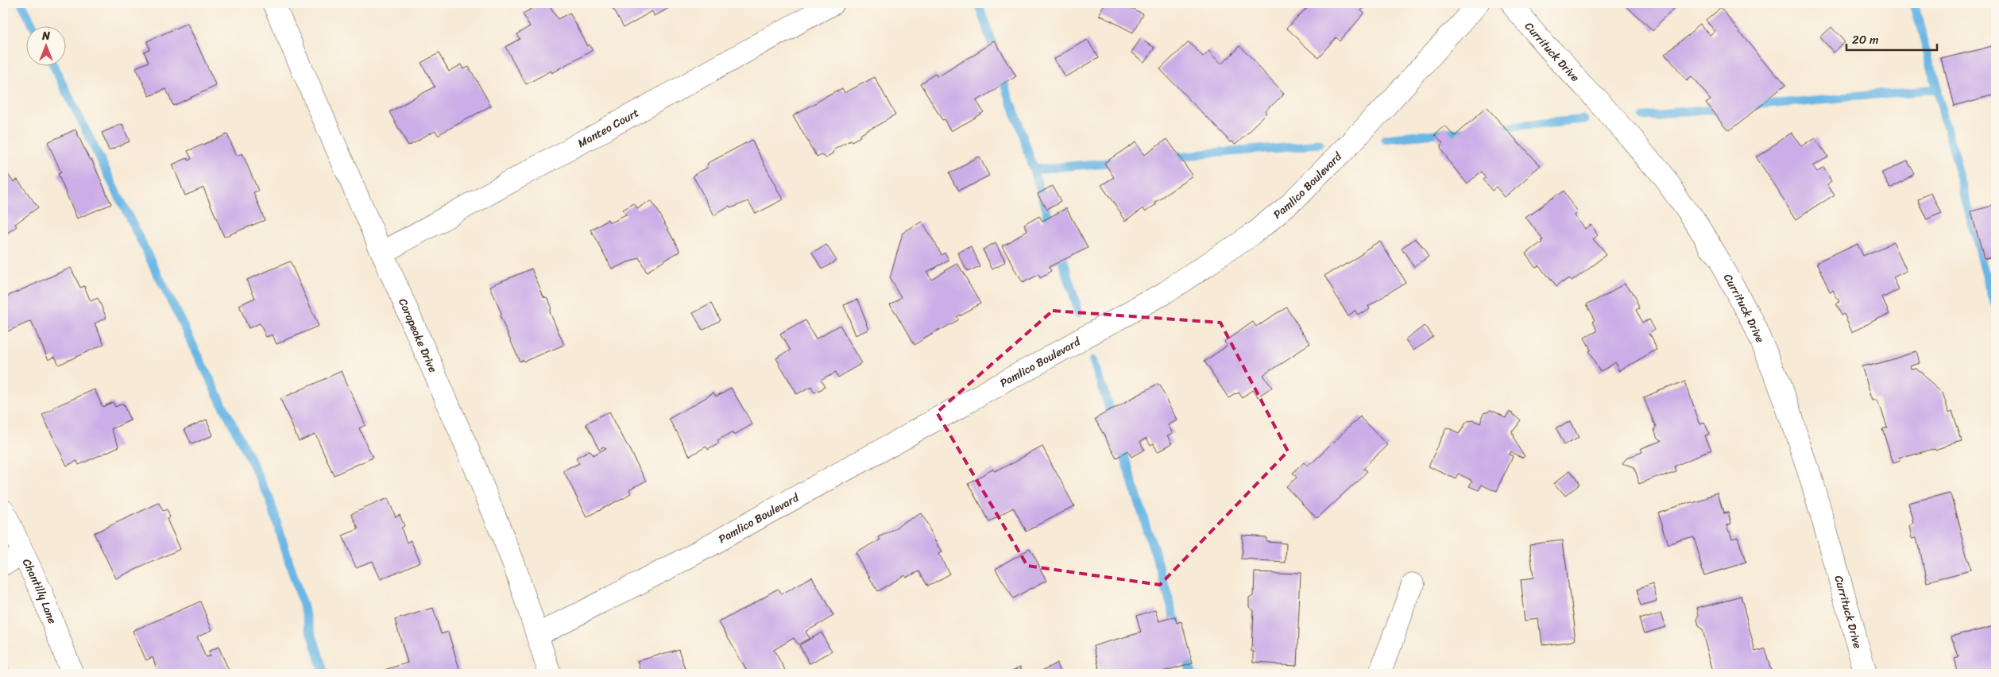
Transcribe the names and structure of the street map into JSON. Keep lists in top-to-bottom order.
{
  "streets": {
    "street": [
      "Currituck Drive",
      "Manteo Court",
      "Pamlico Boulevard",
      "Corapeake Drive",
      "Chantilly Lane"
    ]
  },
  "crossings": [
    ["Manteo Court", "Corapeake Drive"],
    ["Pamlico Boulevard", "Corapeake Drive"]
  ],
  "scale_bar": "20 m",
  "north": "top"
}
